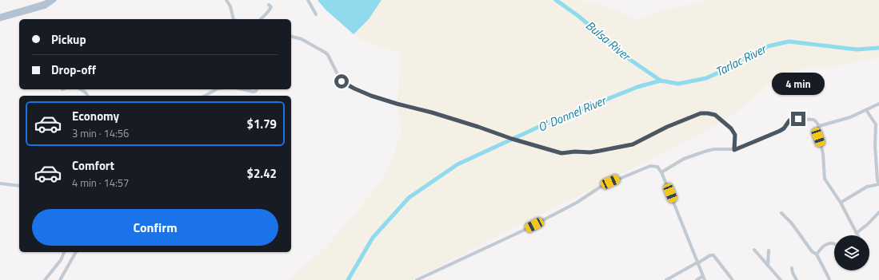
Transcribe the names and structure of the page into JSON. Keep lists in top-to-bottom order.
{
  "water": ["Bulsa River", "Tarlac River", "O' Donnel River"],
  "page": {
    "banner": ["Pickup", "Drop-off"],
    "bubble": "4 min",
    "list": [
      {
        "name": "Economy",
        "note": "3 min · 14:56",
        "value": "$1.79"
      },
      {
        "name": "Comfort",
        "note": "4 min · 14:57",
        "value": "$2.42"
      }
    ],
    "buttons": "Confirm"
  }
}
